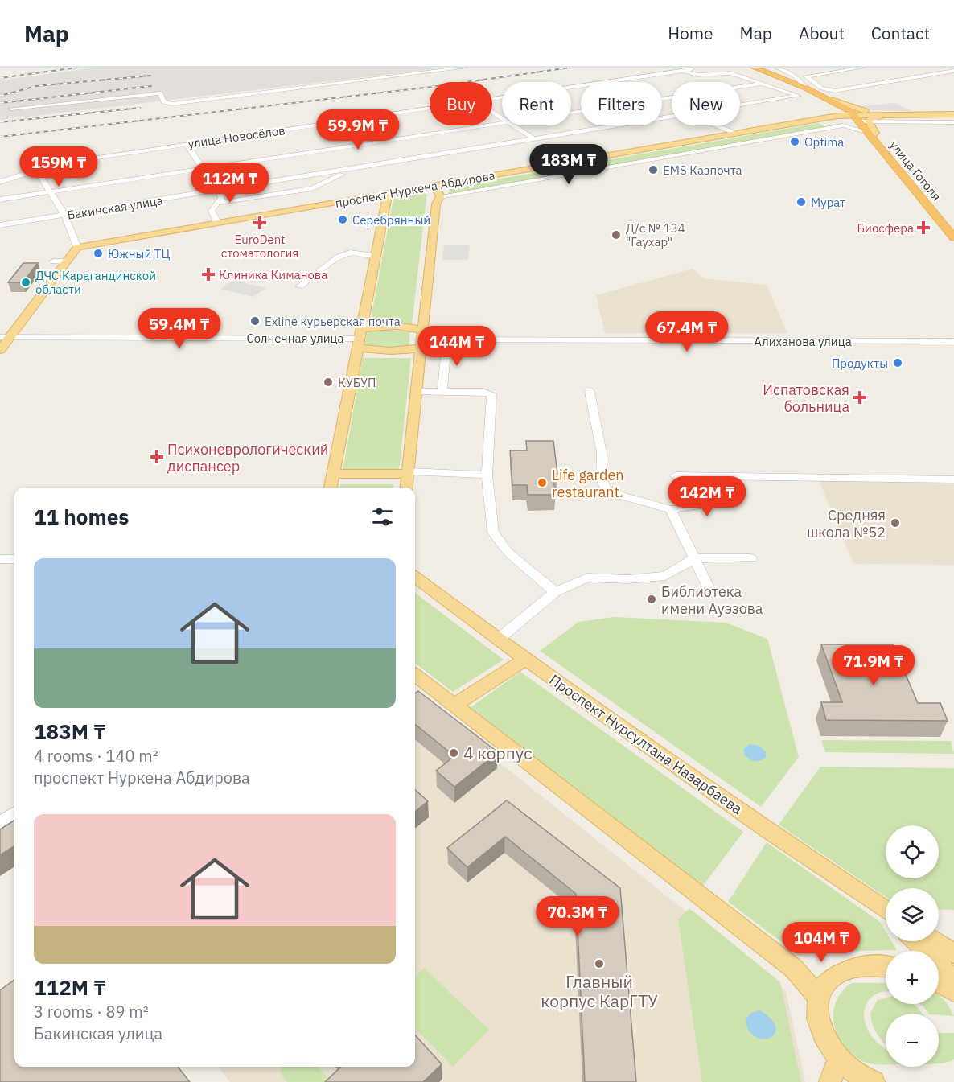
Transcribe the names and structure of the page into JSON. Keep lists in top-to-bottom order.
{
  "streets": {
    "highway": ["улица Гоголя"],
    "main road": ["проспект Нуркена Абдирова", "Проспект Нурсултана Назарбаева"],
    "street": [
      "улица Новосёлов",
      "Бакинская улица",
      "Солнечная улица",
      "Алиханова улица"
    ]
  },
  "crossings": [
    ["улица Новосёлов", "Бакинская улица"],
    ["улица Гоголя", "проспект Нуркена Абдирова"]
  ],
  "places": {
    "other": [
      "Optima",
      "EMS Казпочта",
      "Мурат",
      "Серебрянный",
      "Д/с № 134 \"Гаухар\"",
      "Южный ТЦ",
      "ДЧС Карагандинской области",
      "Exline курьерская почта",
      "Продукты",
      "КУБУП",
      "Life garden restaurant.",
      "Средняя школа №52",
      "Библиотека имени Ауэзова",
      "4 корпус",
      "Главный корпус КарГТУ"
    ],
    "health": [
      "EuroDent стоматология",
      "Биосфера",
      "Клиника Киманова",
      "Испатовская больница",
      "Психоневрологический диспансер"
    ]
  },
  "page": {
    "header": "Map",
    "nav": [
      "Home",
      "Map",
      "About",
      "Contact"
    ],
    "chip": [
      "Buy",
      "Rent",
      "Filters",
      "New"
    ],
    "price": [
      "59.9M ₸",
      "183M ₸",
      "159M ₸",
      "112M ₸",
      "59.4M ₸",
      "67.4M ₸",
      "144M ₸",
      "142M ₸",
      "71.9M ₸",
      "70.3M ₸",
      "104M ₸"
    ],
    "heading": "11 homes",
    "list": [
      {
        "name": "183M ₸",
        "note": "4 rooms · 140 m² · проспект Нуркена Абдирова"
      },
      {
        "name": "112M ₸",
        "note": "3 rooms · 89 m² · Бакинская улица"
      }
    ],
    "map_buttons": ["+", "−"]
  }
}
